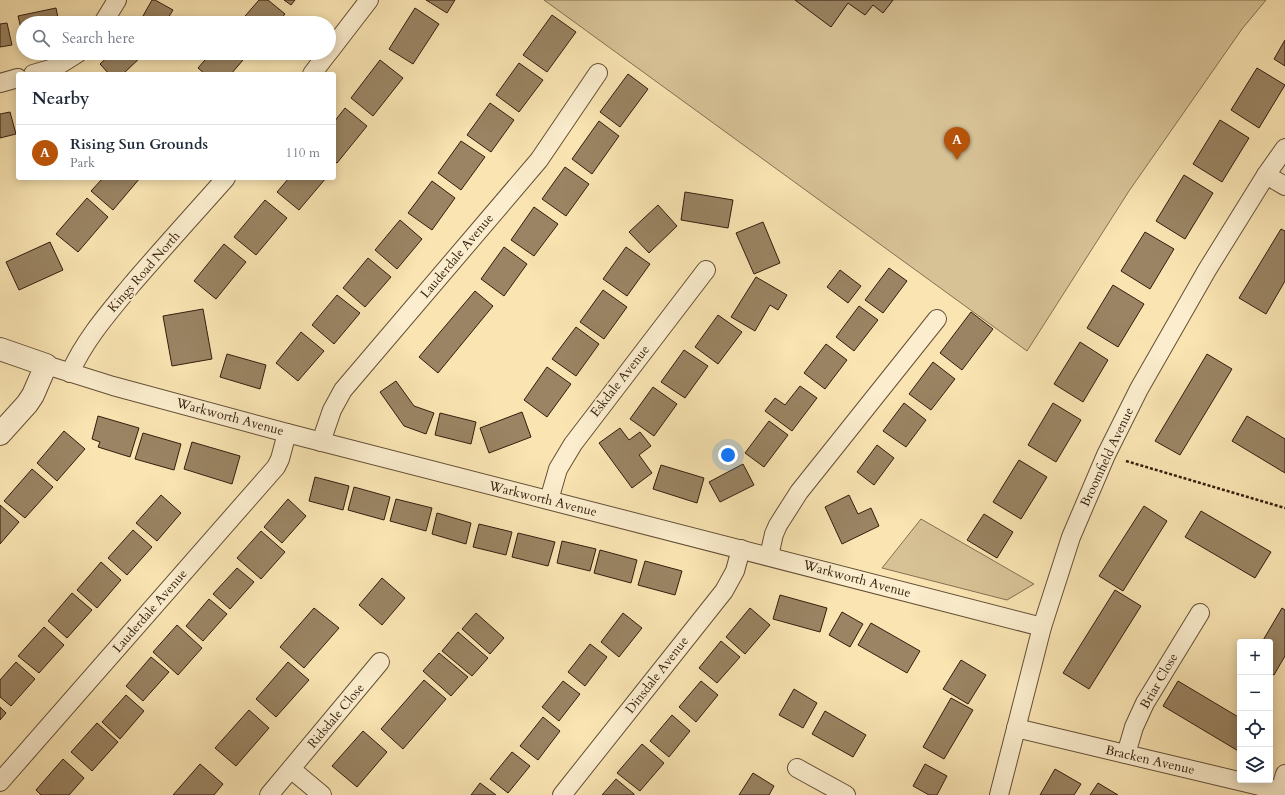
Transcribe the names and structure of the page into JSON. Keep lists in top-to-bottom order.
{
  "streets": {
    "street": [
      "Lauderdale Avenue",
      "Kings Road North",
      "Eskdale Avenue",
      "Warkworth Avenue",
      "Broomfield Avenue",
      "Dinsdale Avenue",
      "Briar Close",
      "Ridsdale Close",
      "Bracken Avenue"
    ]
  },
  "crossings": [
    ["Lauderdale Avenue", "Warkworth Avenue"],
    ["Kings Road North", "Warkworth Avenue"],
    ["Eskdale Avenue", "Warkworth Avenue"],
    ["Warkworth Avenue", "Broomfield Avenue"],
    ["Warkworth Avenue", "Dinsdale Avenue"],
    ["Broomfield Avenue", "Bracken Avenue"],
    ["Briar Close", "Bracken Avenue"]
  ],
  "page": {
    "search": "Search here",
    "heading": "Nearby",
    "list": [
      {
        "mark": "A",
        "name": "Rising Sun Grounds",
        "note": "Park",
        "value": "110 m"
      }
    ],
    "pins": "A",
    "map_buttons": ["+", "−"]
  }
}
